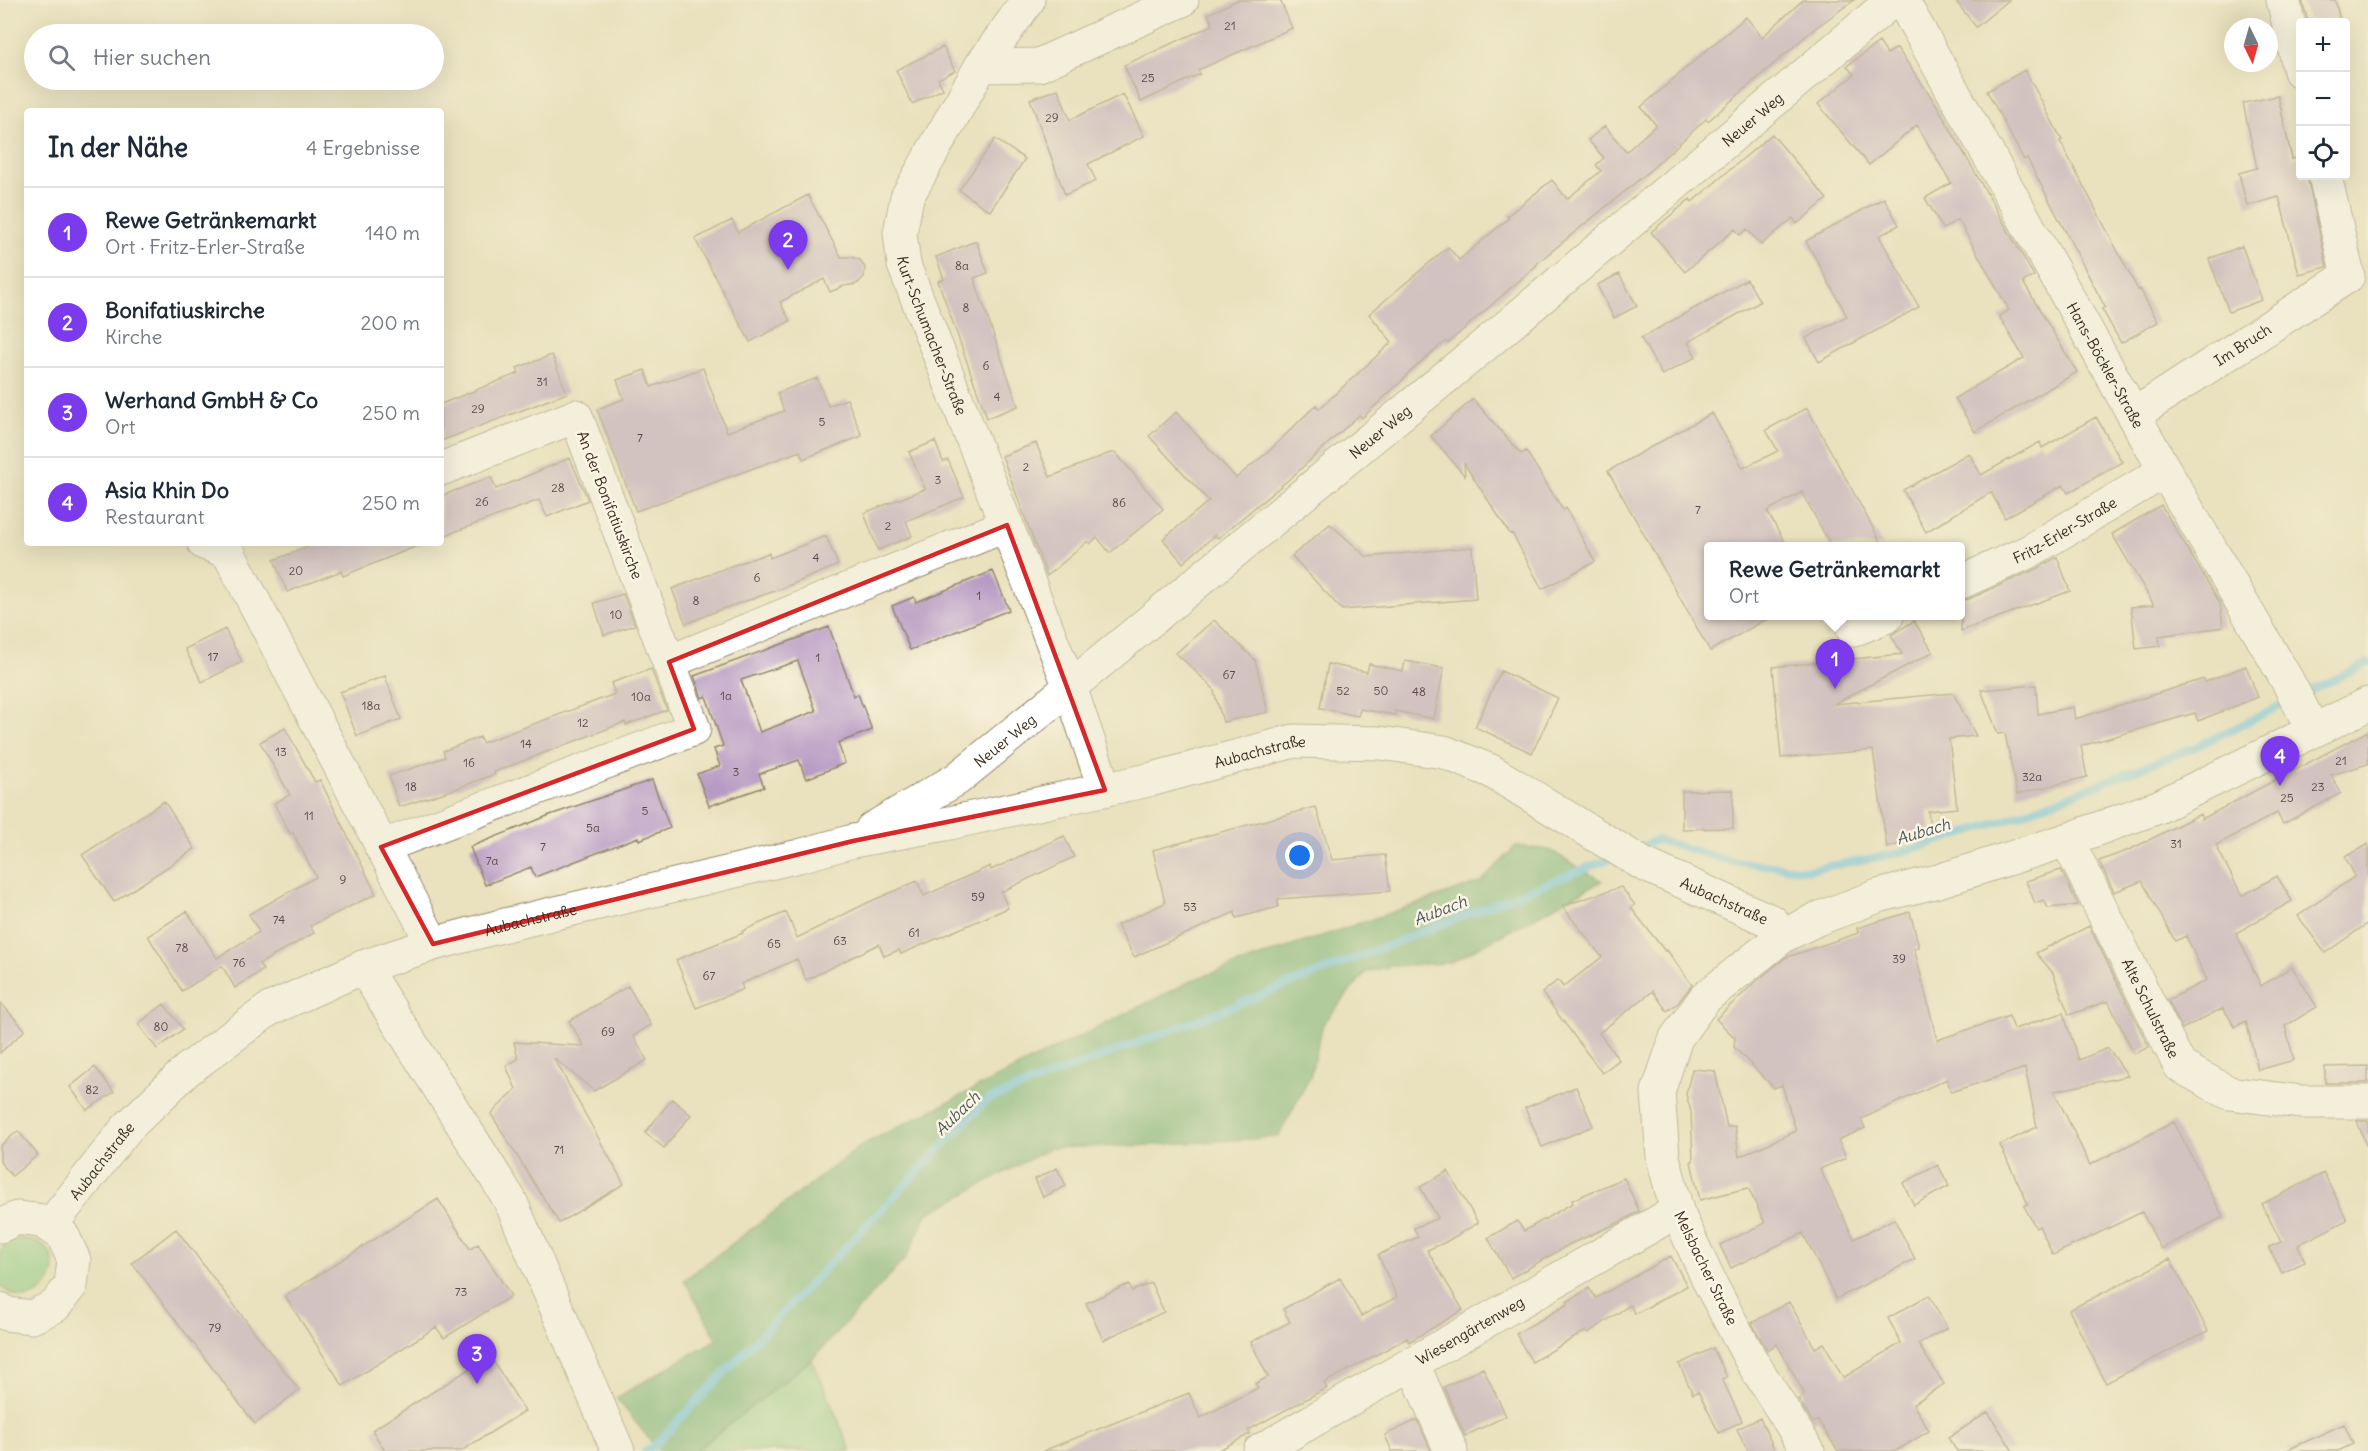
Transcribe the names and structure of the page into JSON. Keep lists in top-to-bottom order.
{
  "streets": {
    "street": [
      "Neuer Weg",
      "Kurt-Schumacher-Straße",
      "Im Bruch",
      "Hans-Böckler-Straße",
      "An der Bonifatiuskirche",
      "Fritz-Erler-Straße",
      "Aubachstraße",
      "Alte Schulstraße",
      "Melsbacher Straße",
      "Wiesengärtenweg"
    ]
  },
  "crossings": [
    ["Neuer Weg", "Kurt-Schumacher-Straße"],
    ["Neuer Weg", "Aubachstraße"],
    ["Im Bruch", "Hans-Böckler-Straße"],
    ["Hans-Böckler-Straße", "Fritz-Erler-Straße"],
    ["Hans-Böckler-Straße", "Aubachstraße"],
    ["Aubachstraße", "Alte Schulstraße"],
    ["Aubachstraße", "Melsbacher Straße"],
    ["Melsbacher Straße", "Wiesengärtenweg"]
  ],
  "water": ["Aubach"],
  "house_numbers": [
    "21",
    "25",
    "29",
    "8a",
    "8",
    "6",
    "31",
    "4",
    "29",
    "5",
    "7",
    "2",
    "3",
    "28",
    "26",
    "86",
    "7",
    "2",
    "4",
    "20",
    "6",
    "1",
    "8",
    "10",
    "17",
    "1",
    "67",
    "52",
    "50",
    "48",
    "1a",
    "10a",
    "18a",
    "12",
    "14",
    "13",
    "21",
    "16",
    "3",
    "32a",
    "18",
    "23",
    "25",
    "5",
    "11",
    "5a",
    "31",
    "7",
    "7a",
    "9",
    "59",
    "53",
    "74",
    "61",
    "63",
    "65",
    "78",
    "39",
    "76",
    "67",
    "80",
    "69",
    "82",
    "71",
    "73",
    "79"
  ],
  "north": "bottom",
  "page": {
    "map_buttons": ["+", "−"],
    "search": "Hier suchen",
    "heading": ["In der Nähe", "4 Ergebnisse"],
    "list": [
      {
        "mark": "1",
        "name": "Rewe Getränkemarkt",
        "note": "Ort · Fritz-Erler-Straße",
        "value": "140 m"
      },
      {
        "mark": "2",
        "name": "Bonifatiuskirche",
        "note": "Kirche",
        "value": "200 m"
      },
      {
        "mark": "3",
        "name": "Werhand GmbH & Co",
        "note": "Ort",
        "value": "250 m"
      },
      {
        "mark": "4",
        "name": "Asia Khin Do",
        "note": "Restaurant",
        "value": "250 m"
      }
    ],
    "pins": [
      "2",
      "1",
      "4",
      "3"
    ],
    "popup": ["Rewe Getränkemarkt", "Ort"]
  }
}
